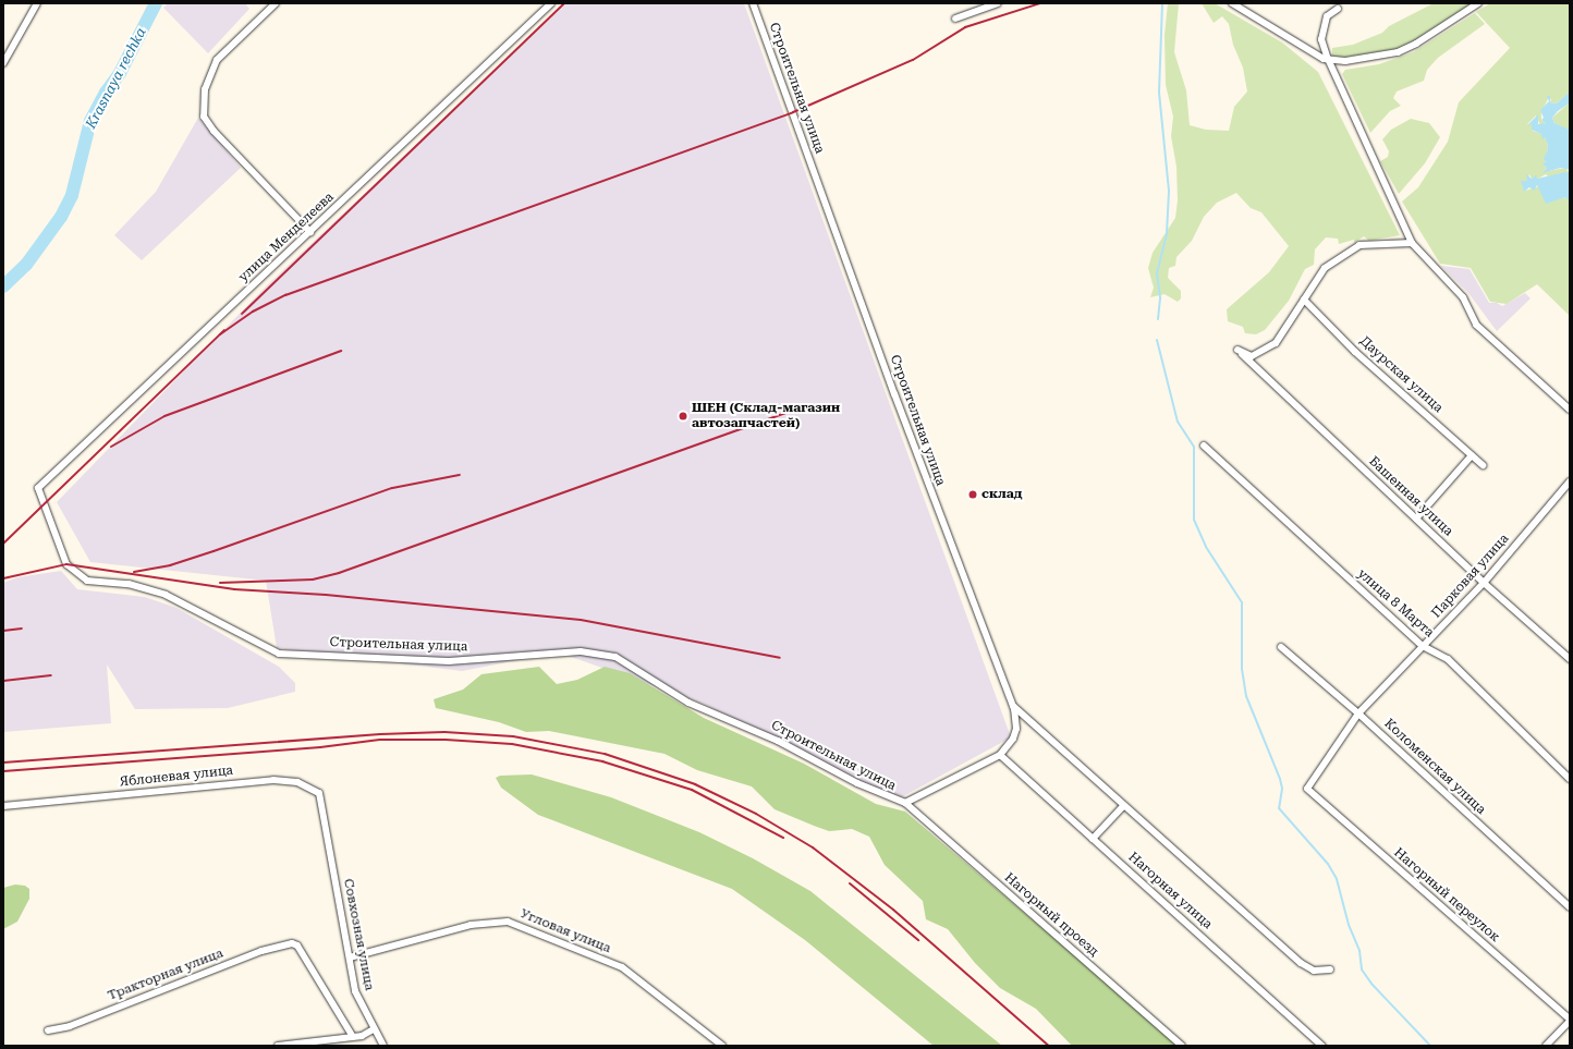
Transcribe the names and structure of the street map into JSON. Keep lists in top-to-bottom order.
{
  "streets": {
    "street": [
      "Строительная улица",
      "улица Менделеева",
      "Даурская улица",
      "Башенная улица",
      "Парковая улица",
      "улица 8 Марта",
      "Коломенская улица",
      "Яблоневая улица",
      "Нагорная улица",
      "Нагорный переулок",
      "Нагорный проезд",
      "Угловая улица",
      "Совхозная улица",
      "Тракторная улица"
    ]
  },
  "crossings": [
    ["Строительная улица", "улица Менделеева"],
    ["Строительная улица", "Нагорная улица"],
    ["Строительная улица", "Нагорный проезд"],
    ["Даурская улица", "Башенная улица"],
    ["Башенная улица", "Парковая улица"],
    ["Парковая улица", "улица 8 Марта"],
    ["Парковая улица", "Коломенская улица"],
    ["Парковая улица", "Нагорный переулок"],
    ["Яблоневая улица", "Совхозная улица"],
    ["Угловая улица", "Совхозная улица"]
  ],
  "water": ["Krasnaya rechka"],
  "places": ["ШЕН (Склад-магазин автозапчастей)", "склад"]
}
